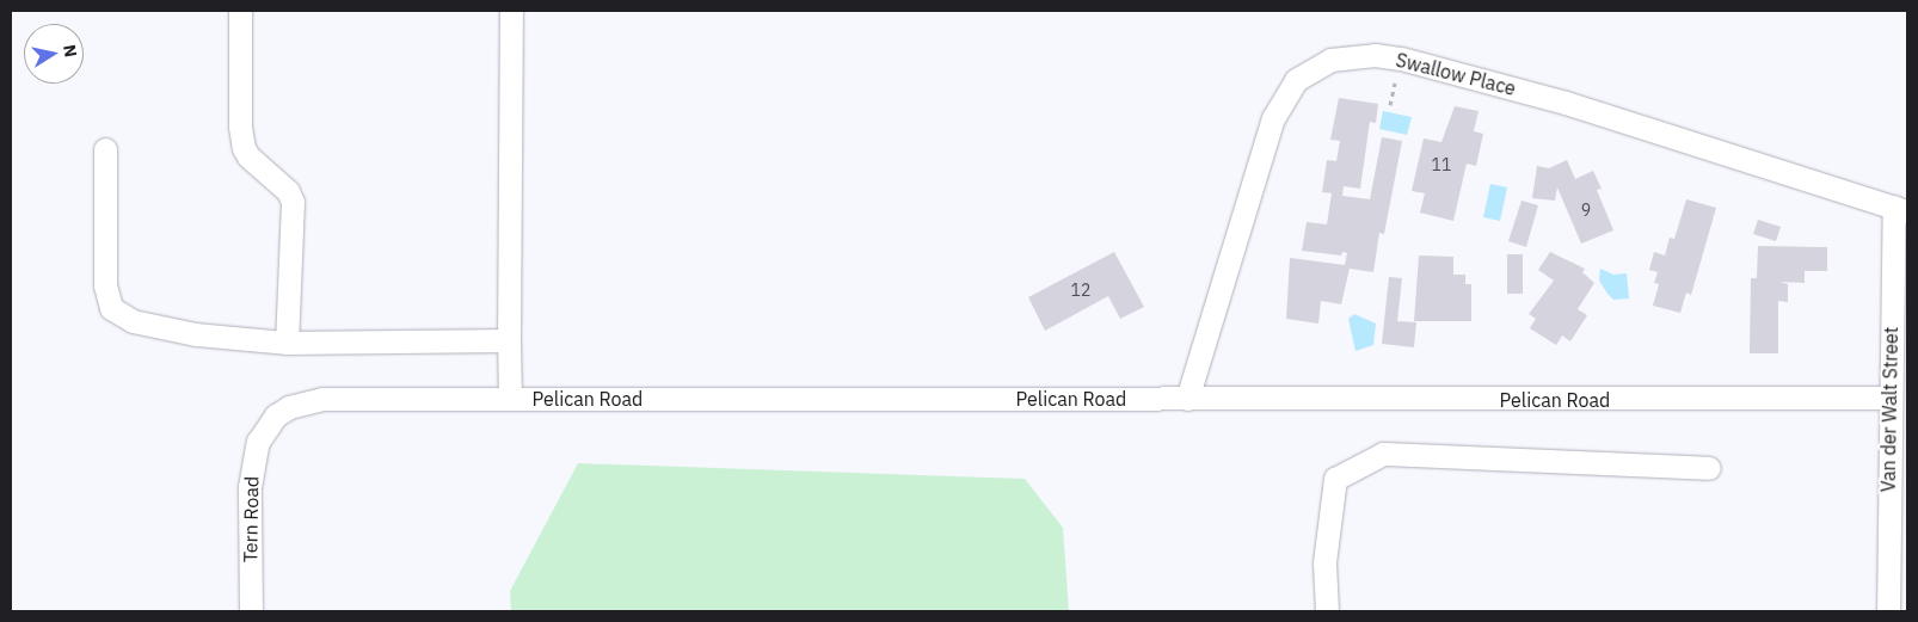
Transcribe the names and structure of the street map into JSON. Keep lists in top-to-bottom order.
{
  "streets": {
    "street": [
      "Swallow Place",
      "Pelican Road",
      "Van der Walt Street",
      "Tern Road"
    ]
  },
  "crossings": [
    ["Swallow Place", "Pelican Road"],
    ["Swallow Place", "Van der Walt Street"],
    ["Pelican Road", "Van der Walt Street"],
    ["Pelican Road", "Tern Road"]
  ],
  "house_numbers": ["11", "9", "12"],
  "north": "right"
}
